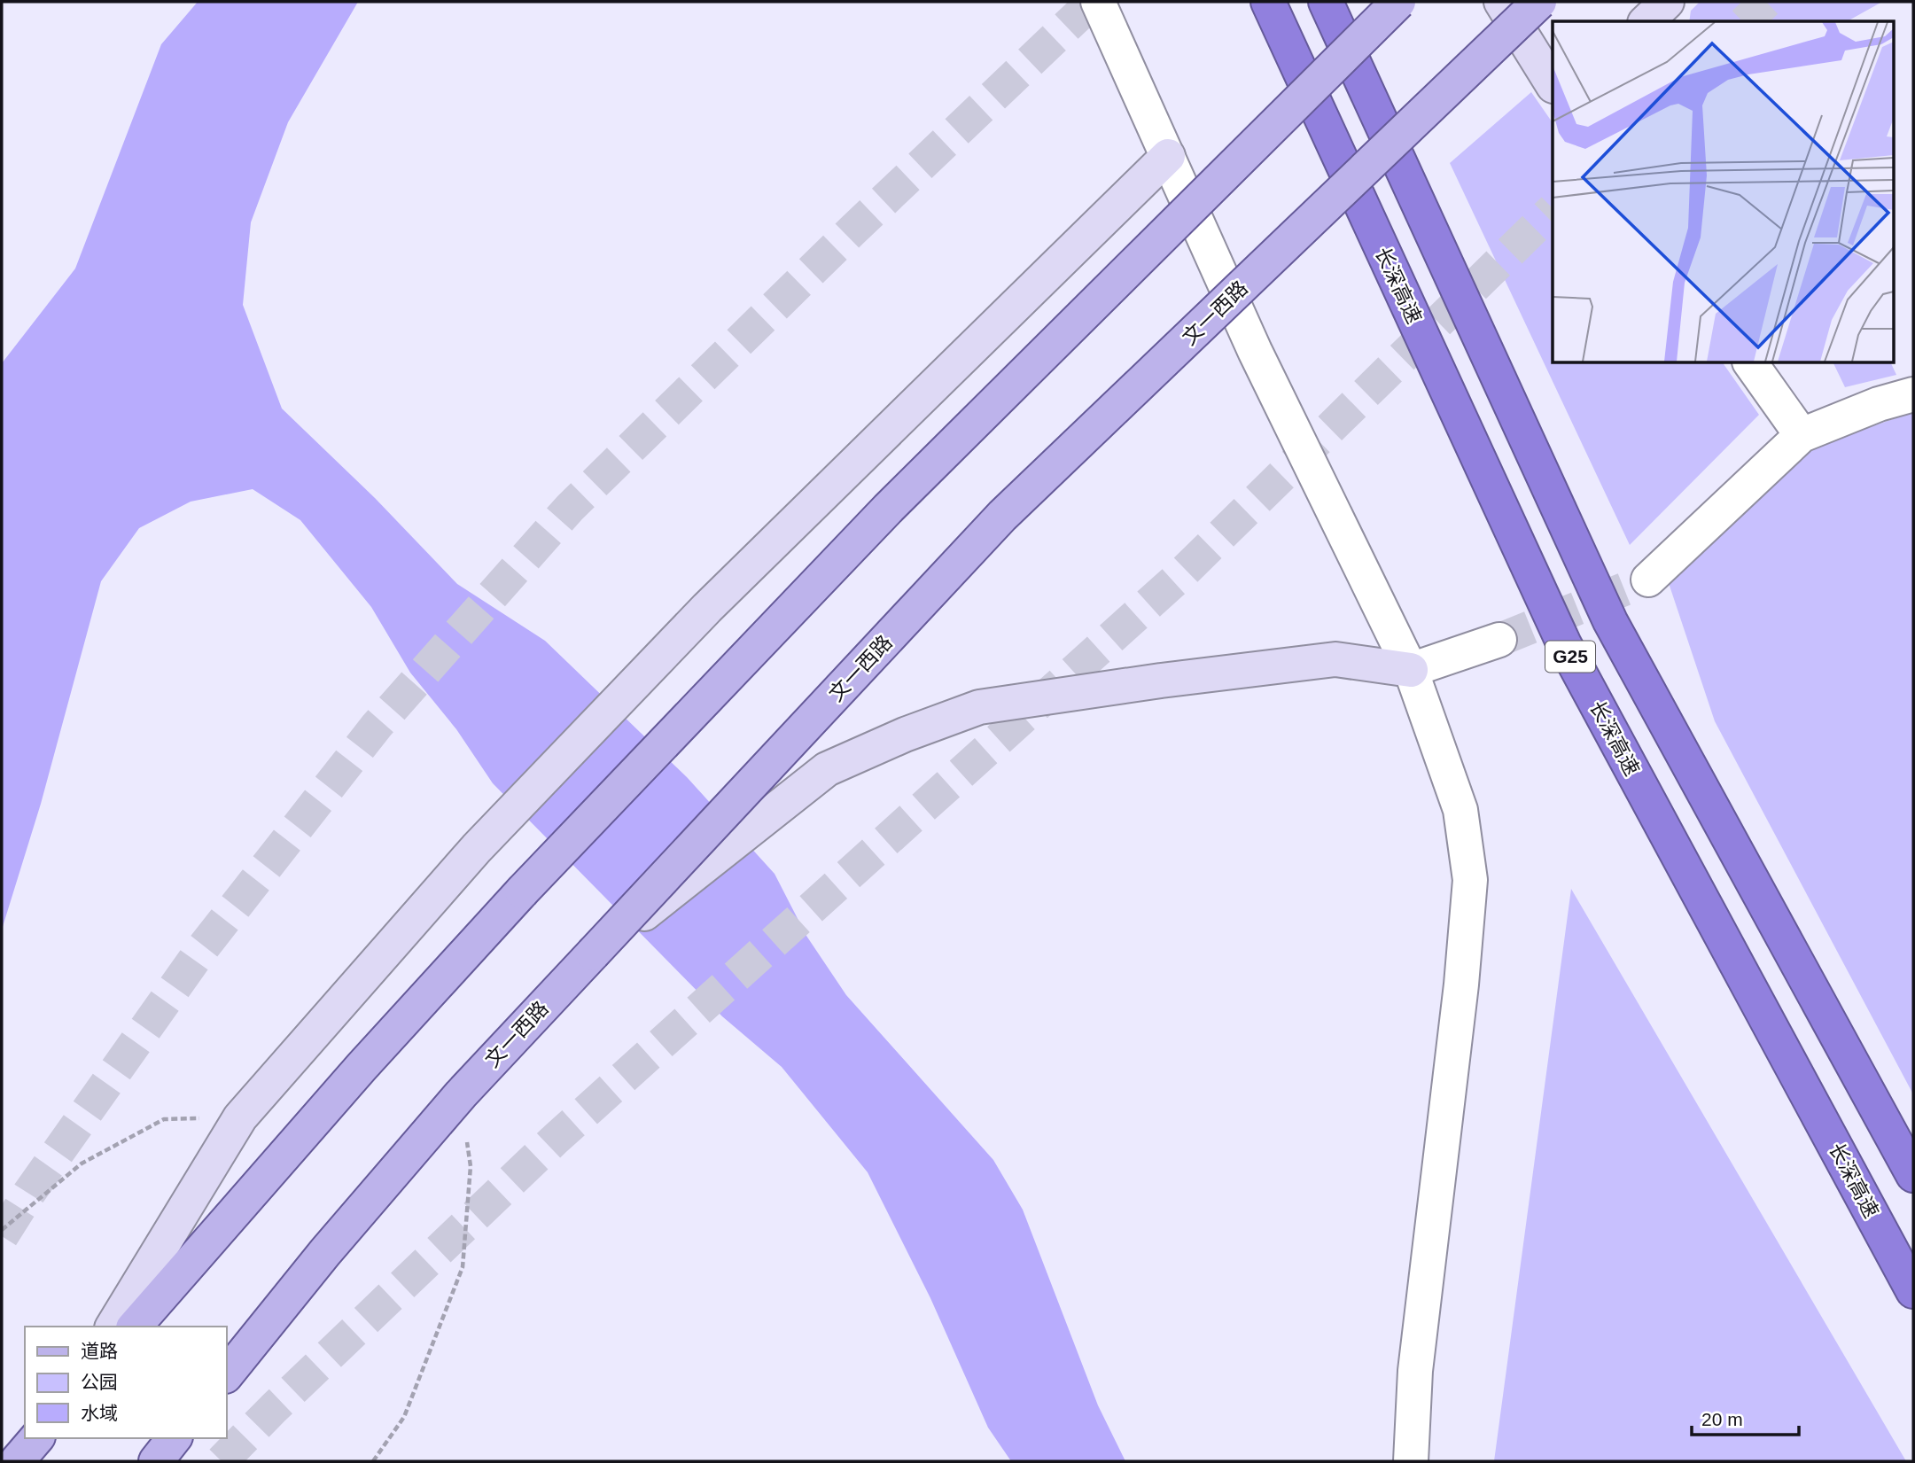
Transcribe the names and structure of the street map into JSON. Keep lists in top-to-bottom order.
{
  "streets": {
    "highway": ["长深高速", "G25"],
    "main road": ["文一西路"]
  },
  "legend": ["道路", "公园", "水域"],
  "scale_bar": "20 m"
}
